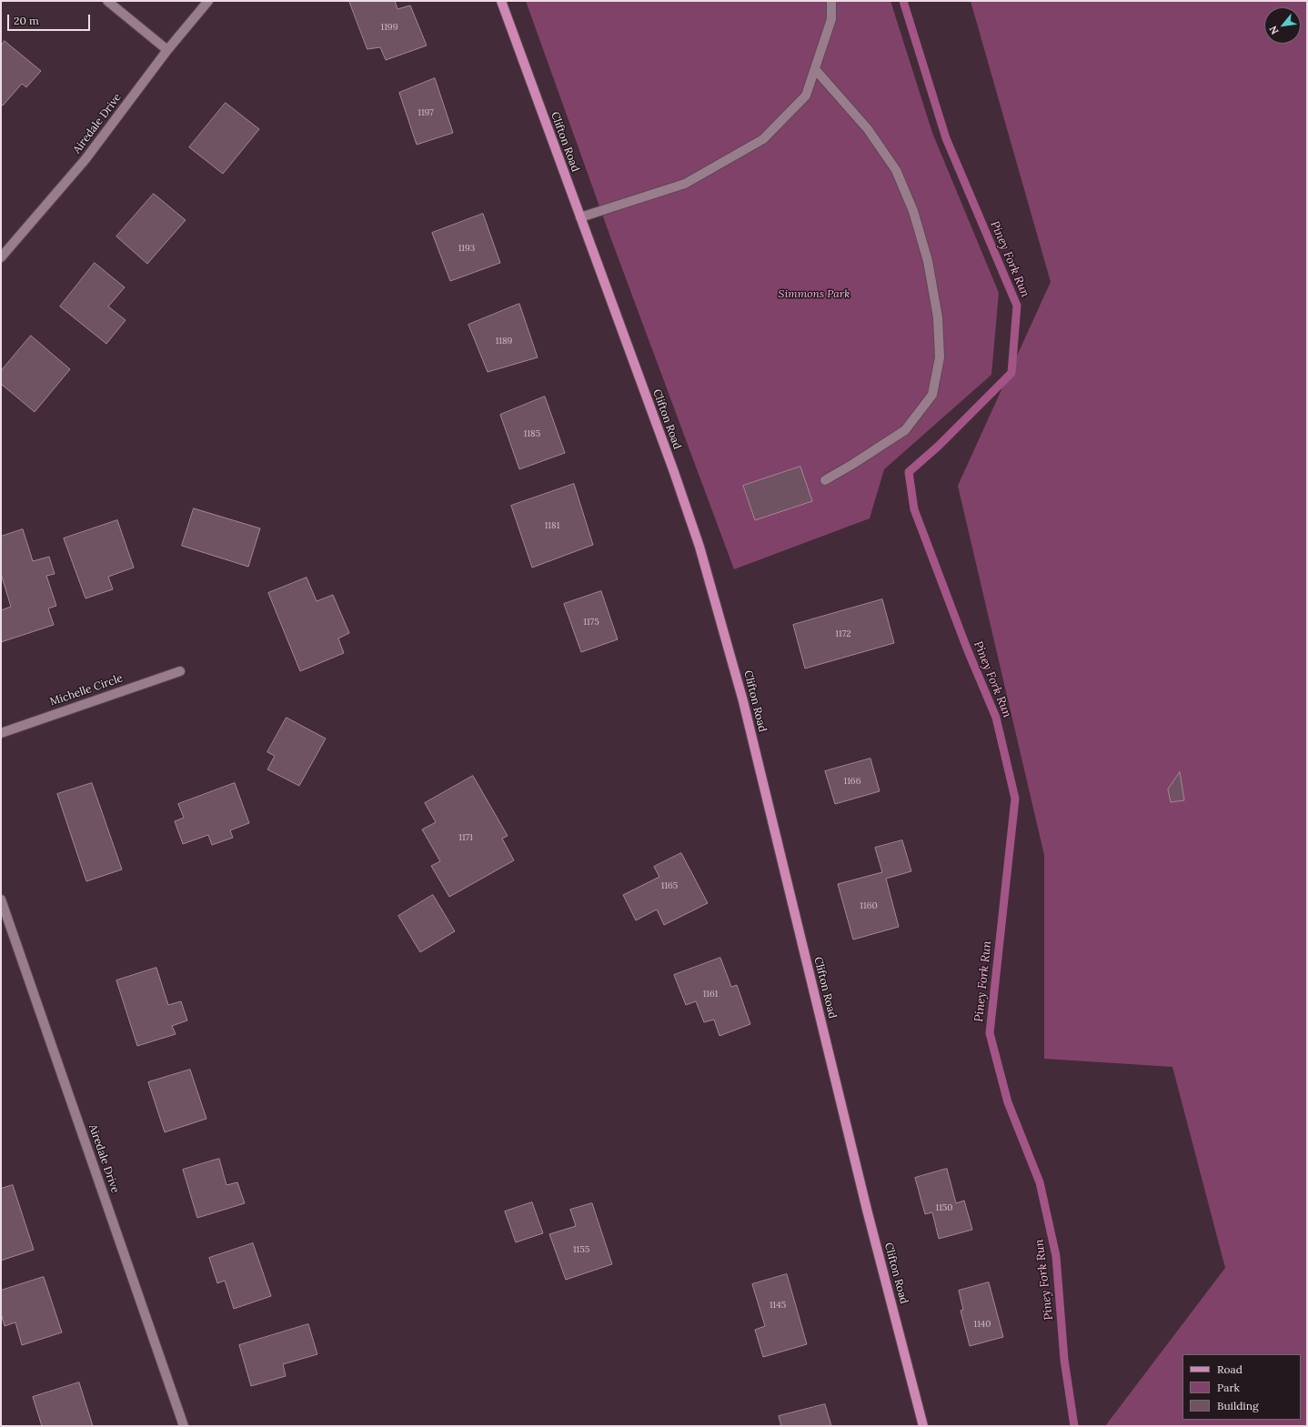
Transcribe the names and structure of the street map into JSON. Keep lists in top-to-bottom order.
{
  "streets": {
    "main road": ["Clifton Road"],
    "street": ["Airedale Drive", "Michelle Circle"]
  },
  "water": ["Piney Fork Run"],
  "parks": ["Simmons Park"],
  "house_numbers": [
    "1199",
    "1197",
    "1193",
    "1189",
    "1185",
    "1181",
    "1175",
    "1172",
    "1166",
    "1171",
    "1165",
    "1160",
    "1161",
    "1150",
    "1155",
    "1145",
    "1140"
  ],
  "legend": ["Road", "Park", "Building"],
  "scale_bar": "20 m",
  "north": "bottom left"
}
